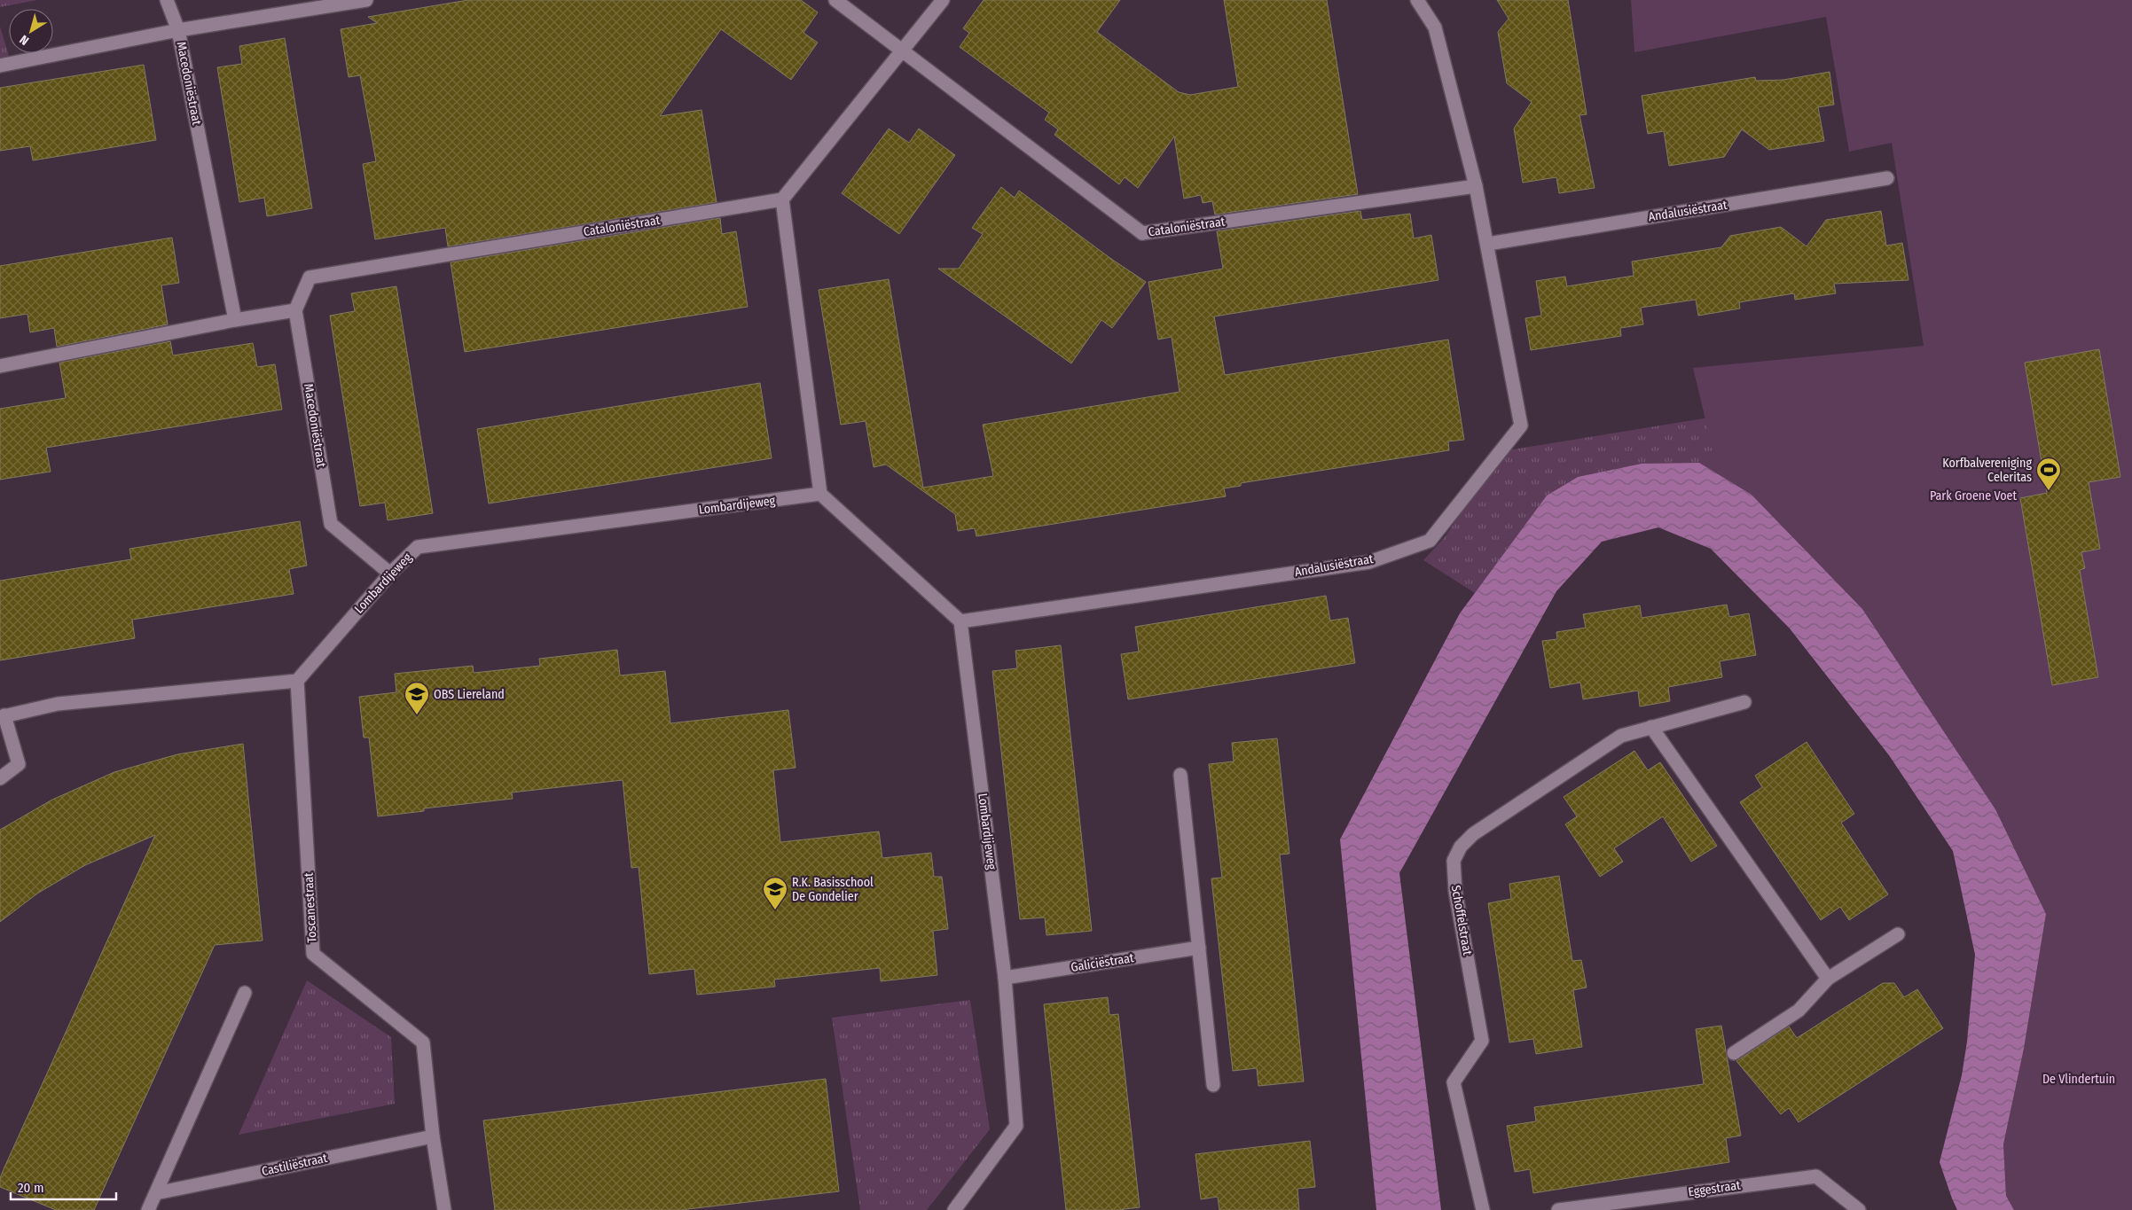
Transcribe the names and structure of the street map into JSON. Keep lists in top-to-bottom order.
{
  "streets": {
    "street": [
      "Macedoniëstraat",
      "Andalusiëstraat",
      "Cataloniëstraat",
      "Lombardijeweg",
      "Toscanestraat",
      "Schoffelstraat",
      "Galiciëstraat",
      "Castiliëstraat",
      "Eggestraat"
    ]
  },
  "crossings": [
    ["Macedoniëstraat", "Cataloniëstraat"],
    ["Macedoniëstraat", "Lombardijeweg"],
    ["Andalusiëstraat", "Cataloniëstraat"],
    ["Andalusiëstraat", "Lombardijeweg"],
    ["Lombardijeweg", "Toscanestraat"],
    ["Lombardijeweg", "Galiciëstraat"],
    ["Toscanestraat", "Castiliëstraat"]
  ],
  "parks": ["Park Groene Voet", "De Vlindertuin"],
  "places": {
    "sports": ["Korfbalvereniging Celeritas"],
    "school or university": ["OBS Liereland", "R.K. Basisschool De Gondelier"]
  },
  "scale_bar": "20 m",
  "north": "bottom left"
}
